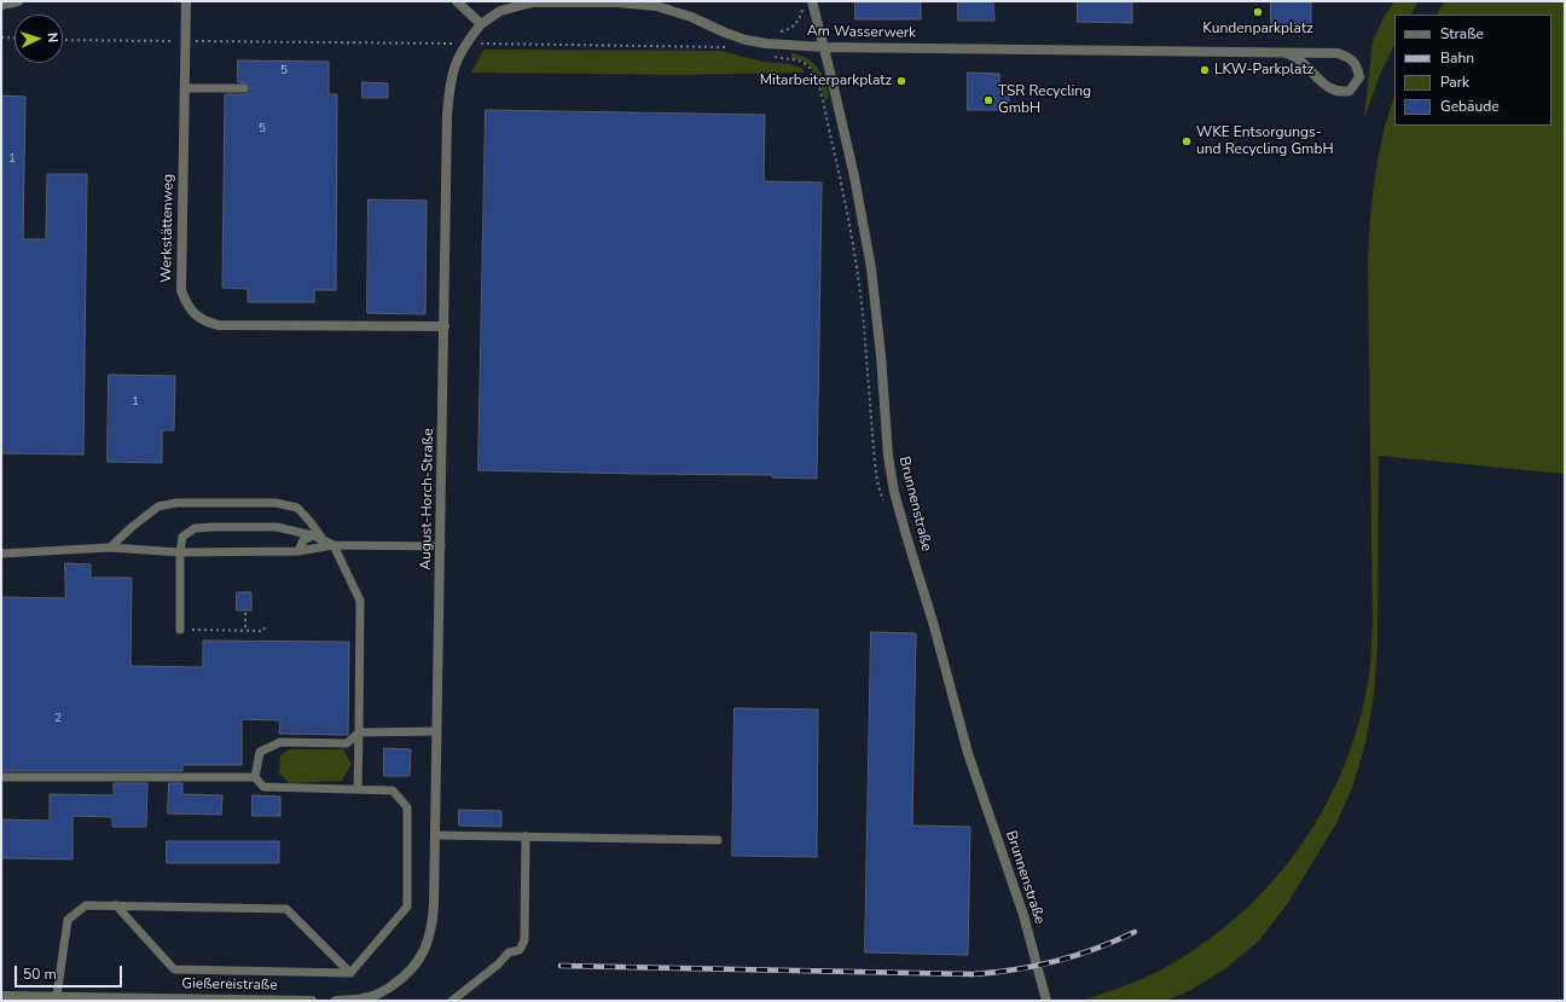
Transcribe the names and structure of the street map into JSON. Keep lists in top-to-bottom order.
{
  "streets": {
    "street": [
      "Am Wasserwerk",
      "Werkstättenweg",
      "August-Horch-Straße",
      "Brunnenstraße",
      "Gießereistraße"
    ]
  },
  "crossings": [
    ["Am Wasserwerk", "August-Horch-Straße"],
    ["Am Wasserwerk", "Brunnenstraße"],
    ["Werkstättenweg", "August-Horch-Straße"]
  ],
  "places": [
    "Kundenparkplatz",
    "LKW-Parkplatz",
    "Mitarbeiterparkplatz",
    "TSR Recycling GmbH",
    "WKE Entsorgungs- und Recycling GmbH"
  ],
  "house_numbers": [
    "5",
    "5",
    "1",
    "1",
    "2"
  ],
  "legend": [
    "Straße",
    "Bahn",
    "Park",
    "Gebäude"
  ],
  "scale_bar": "50 m",
  "north": "right"
}
